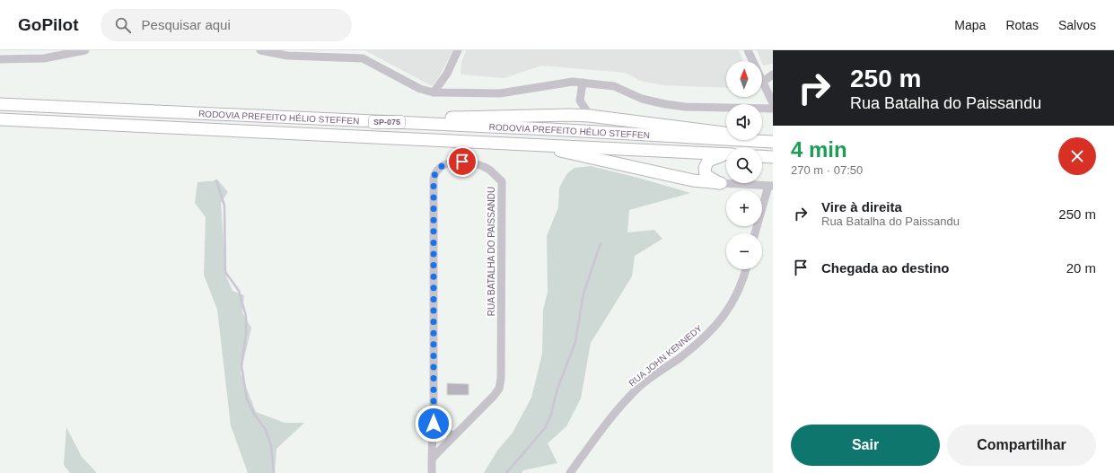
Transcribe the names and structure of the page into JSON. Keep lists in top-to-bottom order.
{
  "streets": {
    "highway": ["RODOVIA PREFEITO HÉLIO STEFFEN", "SP-075"],
    "street": ["RUA BATALHA DO PAISSANDU", "RUA JOHN KENNEDY"]
  },
  "north": "top",
  "page": {
    "header": "GoPilot",
    "search": "Pesquisar aqui",
    "nav": ["Mapa", "Rotas", "Salvos"],
    "turn": ["250 m", "Rua Batalha do Paissandu"],
    "map_buttons": ["+", "−"],
    "heading": ["4 min", "270 m · 07:50"],
    "list": [
      {
        "name": "Vire à direita",
        "note": "Rua Batalha do Paissandu",
        "value": "250 m"
      },
      {
        "name": "Chegada ao destino",
        "value": "20 m"
      }
    ],
    "buttons": ["Sair", "Compartilhar"]
  }
}
